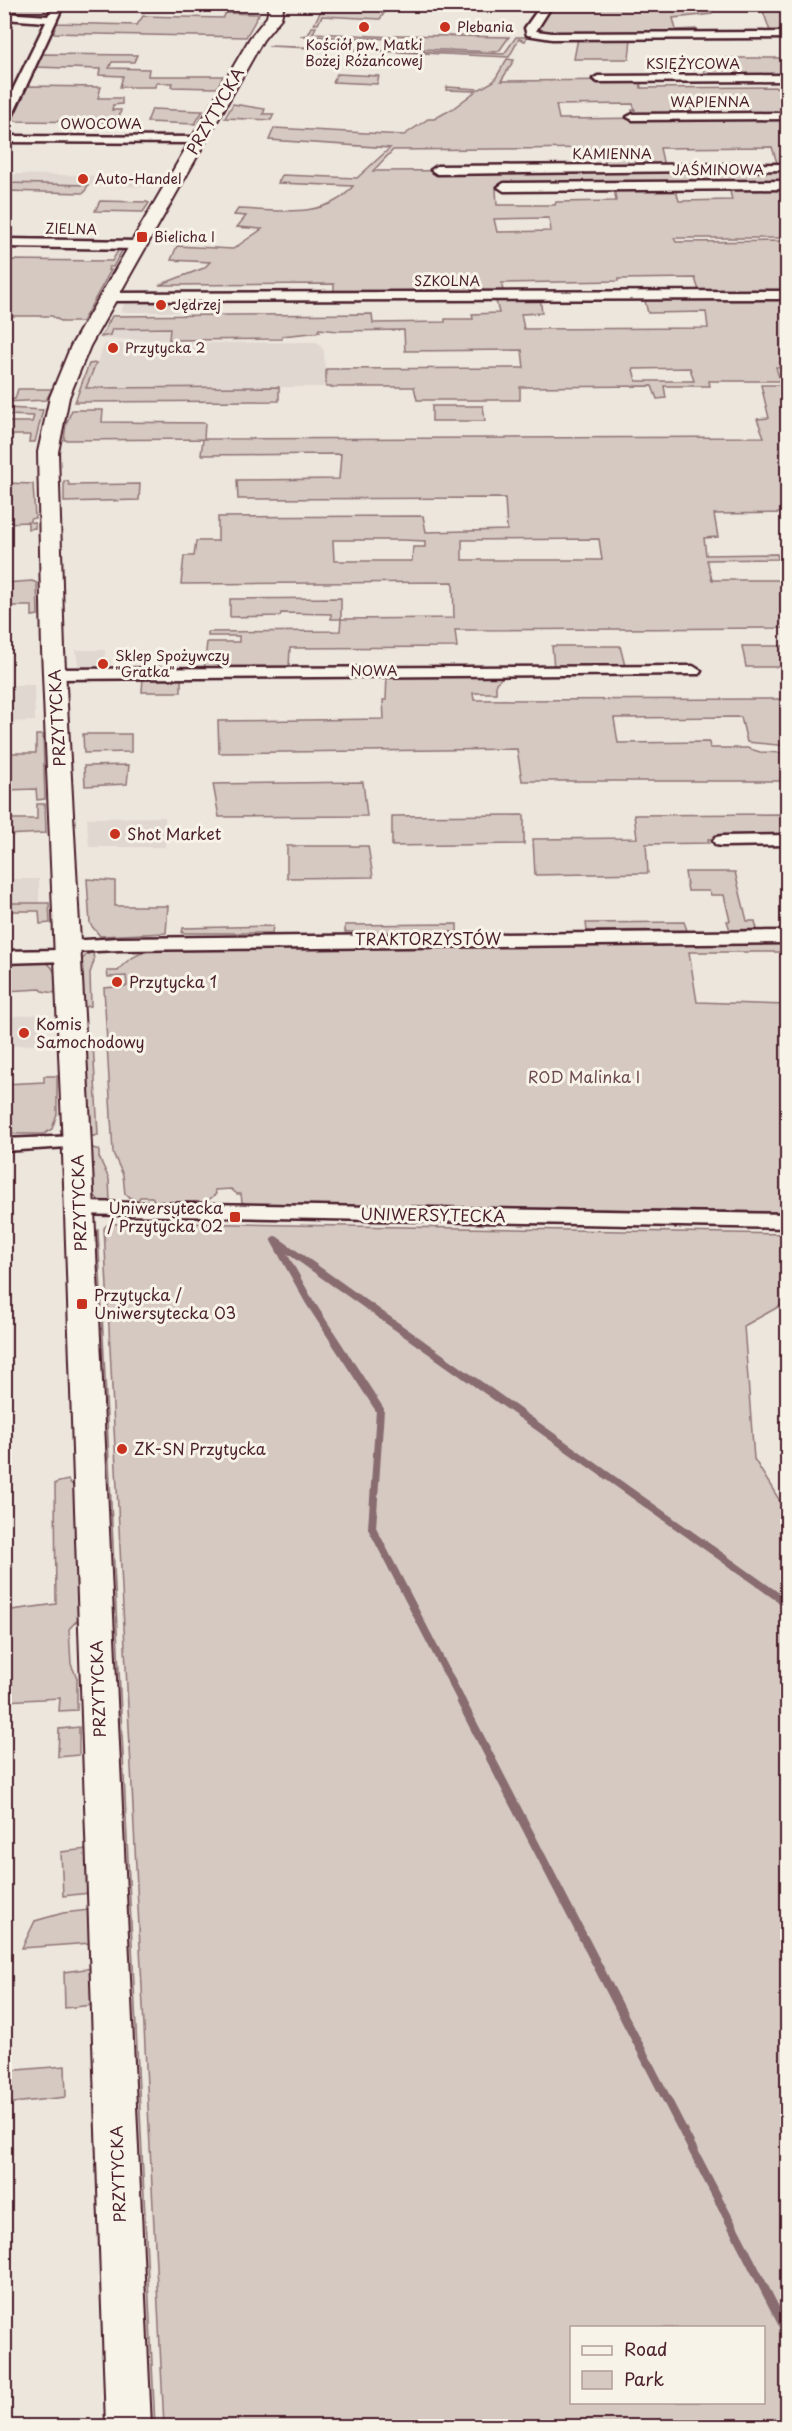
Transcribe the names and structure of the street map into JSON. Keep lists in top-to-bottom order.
{
  "streets": {
    "main road": ["PRZYTYCKA"],
    "street": [
      "KSIĘŻYCOWA",
      "WAPIENNA",
      "OWOCOWA",
      "KAMIENNA",
      "JAŚMINOWA",
      "ZIELNA",
      "SZKOLNA",
      "NOWA",
      "TRAKTORZYSTÓW",
      "UNIWERSYTECKA"
    ]
  },
  "crossings": [
    ["PRZYTYCKA", "OWOCOWA"],
    ["PRZYTYCKA", "ZIELNA"],
    ["PRZYTYCKA", "SZKOLNA"],
    ["PRZYTYCKA", "NOWA"],
    ["PRZYTYCKA", "TRAKTORZYSTÓW"],
    ["PRZYTYCKA", "UNIWERSYTECKA"]
  ],
  "parks": ["ROD Malinka I"],
  "places": {
    "other": [
      "Kościół pw. Matki Bożej Różańcowej",
      "Plebania",
      "Auto-Handel",
      "Jędrzej",
      "Przytycka 2",
      "Sklep Spożywczy \"Gratka\"",
      "Shot Market",
      "Przytycka 1",
      "Komis Samochodowy",
      "ZK-SN Przytycka"
    ],
    "transit": ["Bielicha I", "Uniwersytecka / Przytycka 02", "Przytycka / Uniwersytecka 03"]
  },
  "legend": ["Road", "Park"]
}
